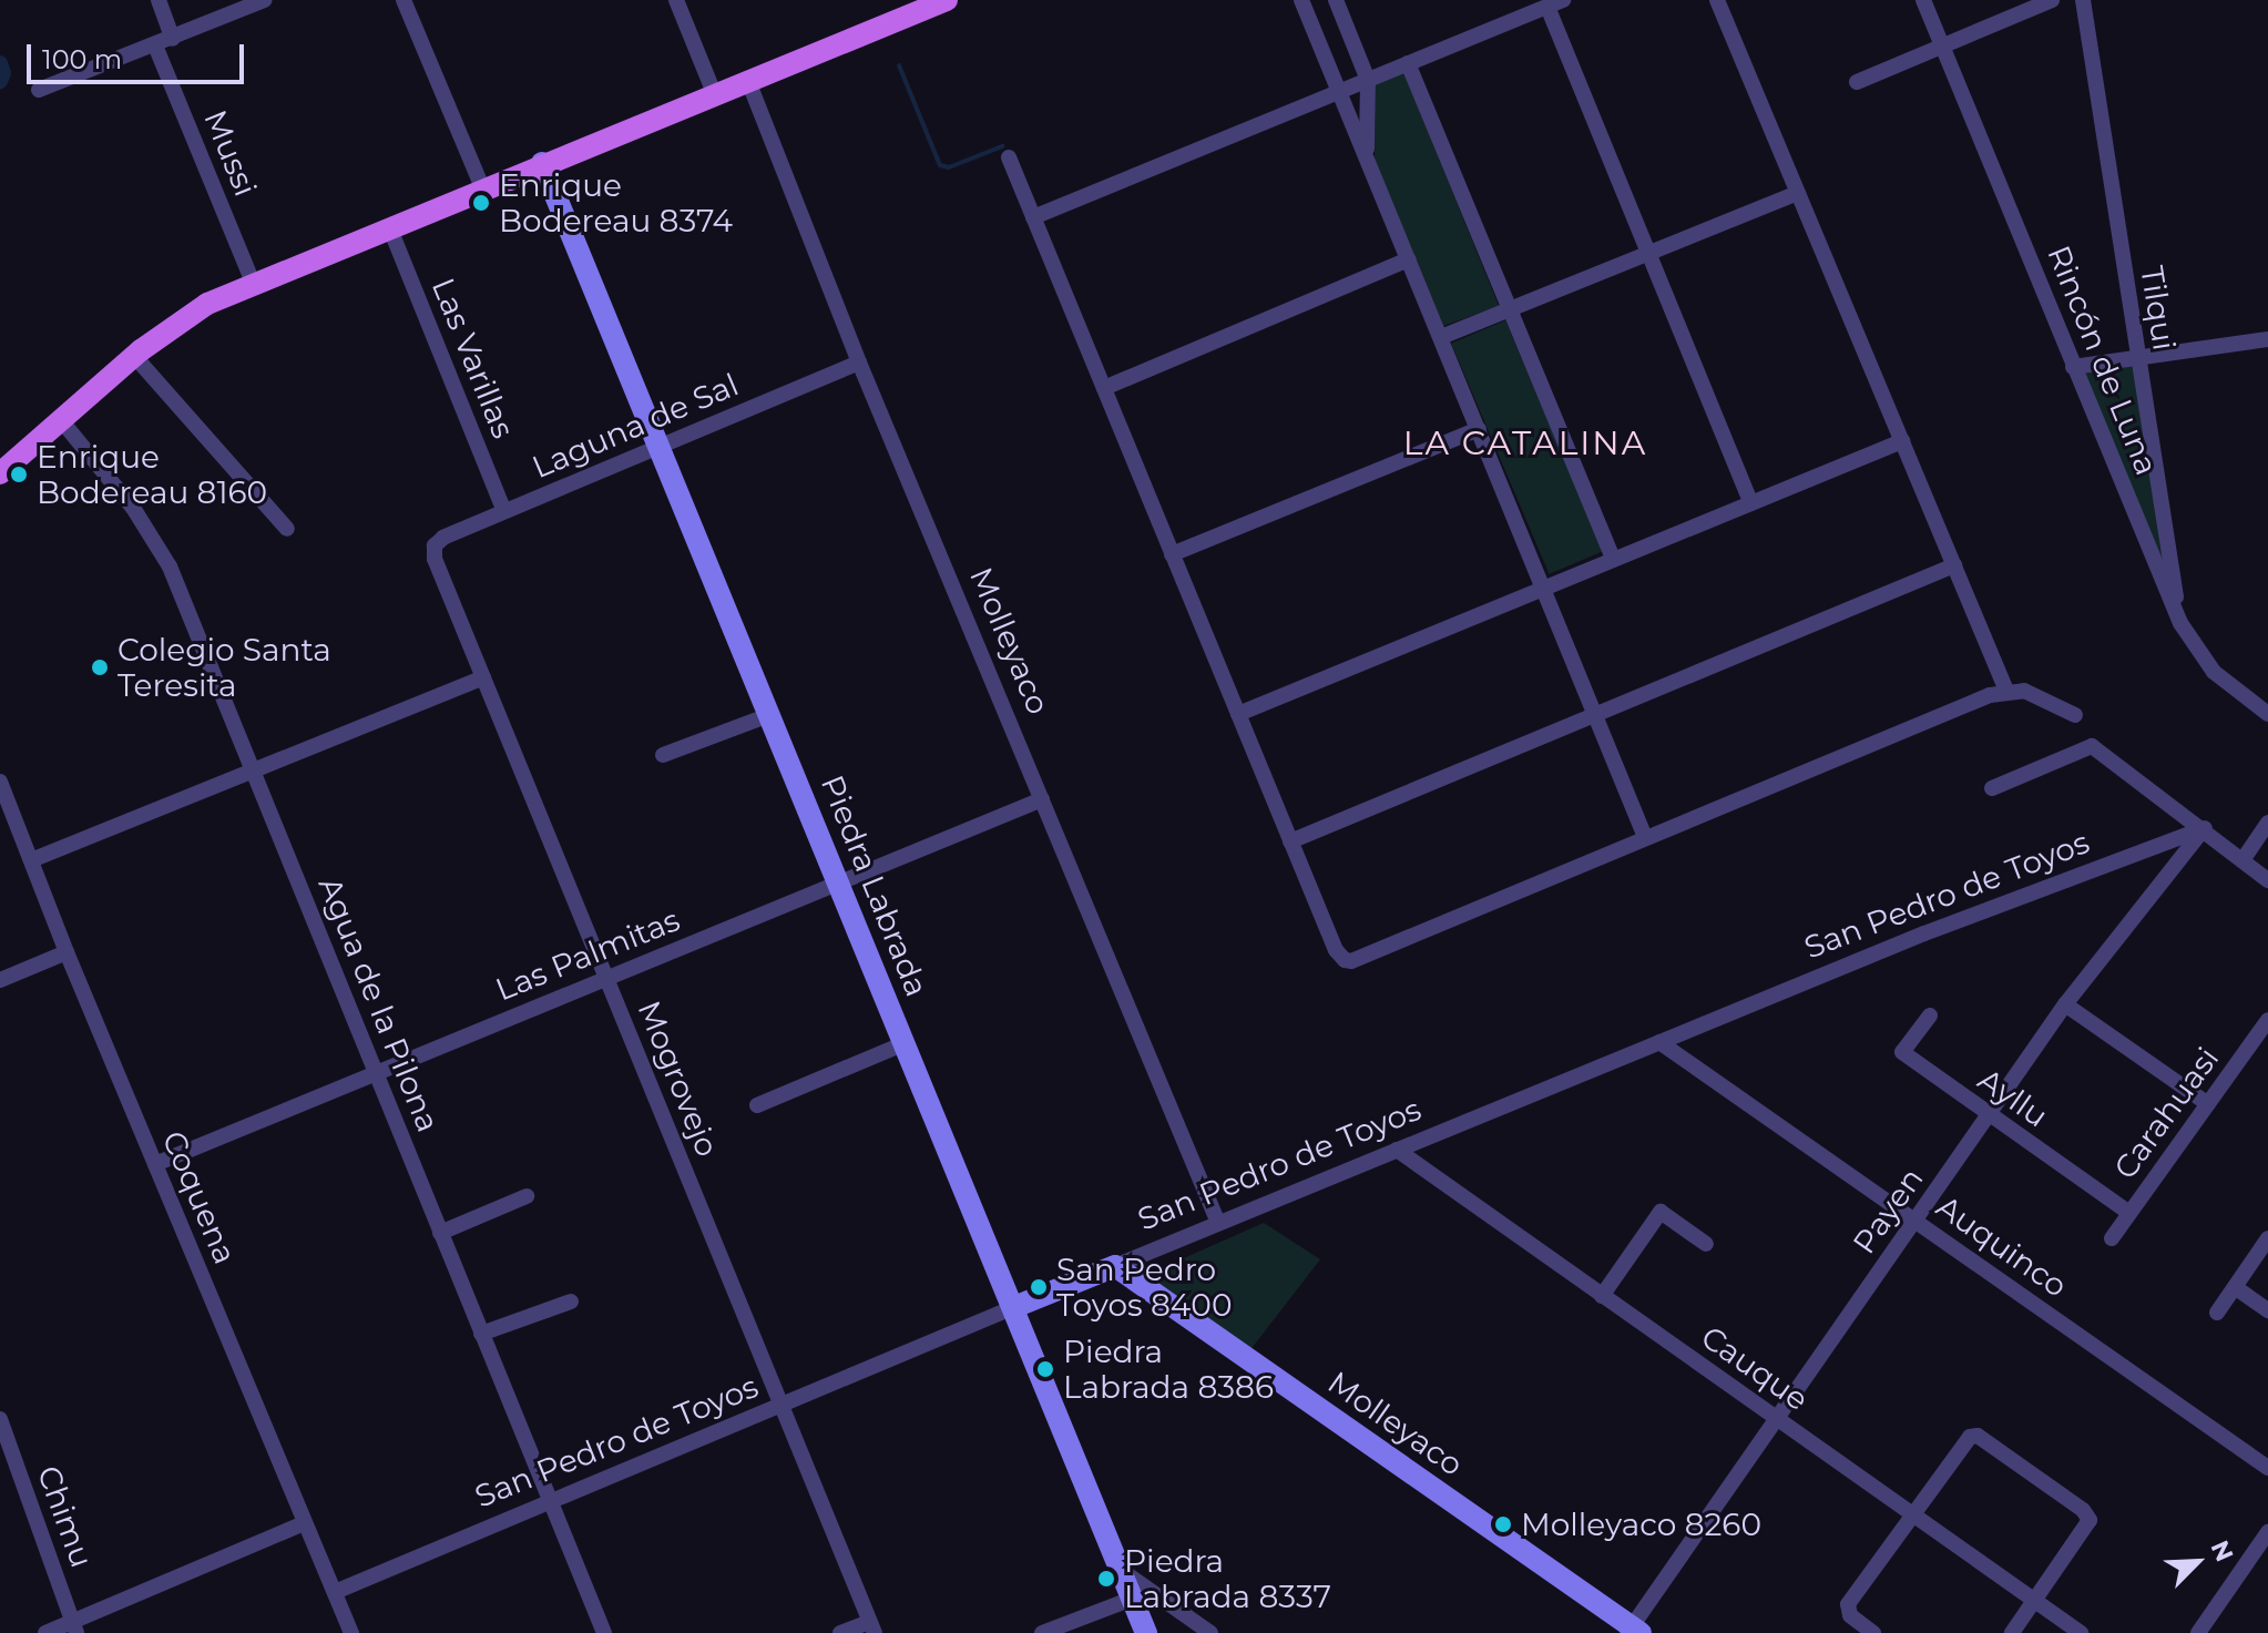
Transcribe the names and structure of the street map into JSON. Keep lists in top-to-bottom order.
{
  "streets": {
    "main road": ["Molleyaco", "Piedra Labrada", "San Pedro de Toyos"],
    "street": [
      "Mussi",
      "Tilqui",
      "Las Varillas",
      "Rincón de Luna",
      "Laguna de Sal",
      "Las Palmitas",
      "Agua de la Pilona",
      "Mogrovejo",
      "Ayllu",
      "Carahuasi",
      "Coquena",
      "Payen",
      "Auquinco",
      "Cauque",
      "Chimu"
    ]
  },
  "crossings": [
    ["Tilqui", "Rincón de Luna"],
    ["Las Varillas", "Laguna de Sal"],
    ["Laguna de Sal", "Molleyaco"],
    ["Laguna de Sal", "Piedra Labrada"],
    ["Laguna de Sal", "Mogrovejo"],
    ["Molleyaco", "San Pedro de Toyos"],
    ["Molleyaco", "Las Palmitas"],
    ["Molleyaco", "Payen"],
    ["Piedra Labrada", "San Pedro de Toyos"],
    ["Piedra Labrada", "Las Palmitas"],
    ["San Pedro de Toyos", "Agua de la Pilona"],
    ["San Pedro de Toyos", "Mogrovejo"],
    ["San Pedro de Toyos", "Coquena"],
    ["San Pedro de Toyos", "Payen"],
    ["San Pedro de Toyos", "Auquinco"],
    ["San Pedro de Toyos", "Cauque"],
    ["Las Palmitas", "Agua de la Pilona"],
    ["Las Palmitas", "Mogrovejo"],
    ["Las Palmitas", "Coquena"],
    ["Ayllu", "Carahuasi"],
    ["Ayllu", "Payen"],
    ["Payen", "Auquinco"],
    ["Payen", "Cauque"]
  ],
  "districts": ["LA CATALINA"],
  "places": [
    "Enrique Bodereau 8374",
    "Enrique Bodereau 8160",
    "Colegio Santa Teresita",
    "San Pedro Toyos 8400",
    "Piedra Labrada 8386",
    "Molleyaco 8260",
    "Piedra Labrada 8337"
  ],
  "scale_bar": "100 m",
  "north": "top right"
}
